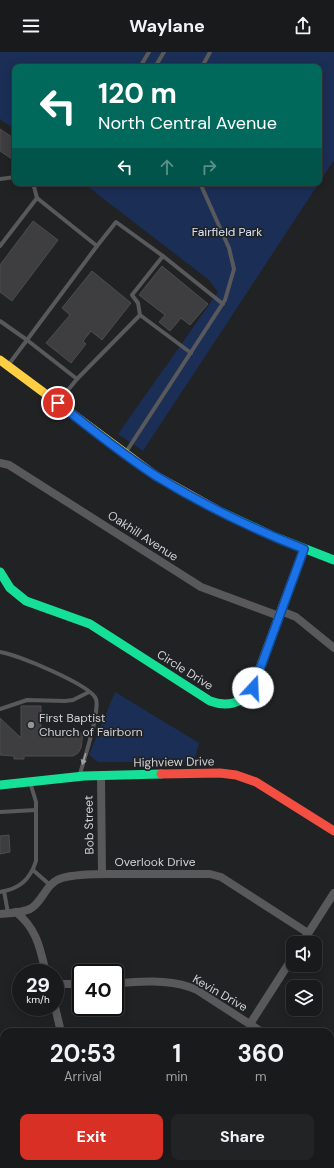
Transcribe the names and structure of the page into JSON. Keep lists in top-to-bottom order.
{
  "streets": {
    "street": [
      "Oakhill Avenue",
      "Circle Drive",
      "Highview Drive",
      "Bob Street",
      "Overlook Drive",
      "Kevin Drive"
    ]
  },
  "crossings": [
    ["Oakhill Avenue", "Circle Drive"],
    ["Highview Drive", "Bob Street"],
    ["Bob Street", "Overlook Drive"]
  ],
  "parks": ["Fairfield Park"],
  "places": ["First Baptist Church of Fairborn"],
  "page": {
    "header": "Waylane",
    "turn": ["120 m", "North Central Avenue"],
    "speed": "29 km/h",
    "limit": "40",
    "eta": [
      "20:53",
      "Arrival",
      "1",
      "min",
      "360",
      "m"
    ],
    "buttons": ["Exit", "Share"]
  }
}
